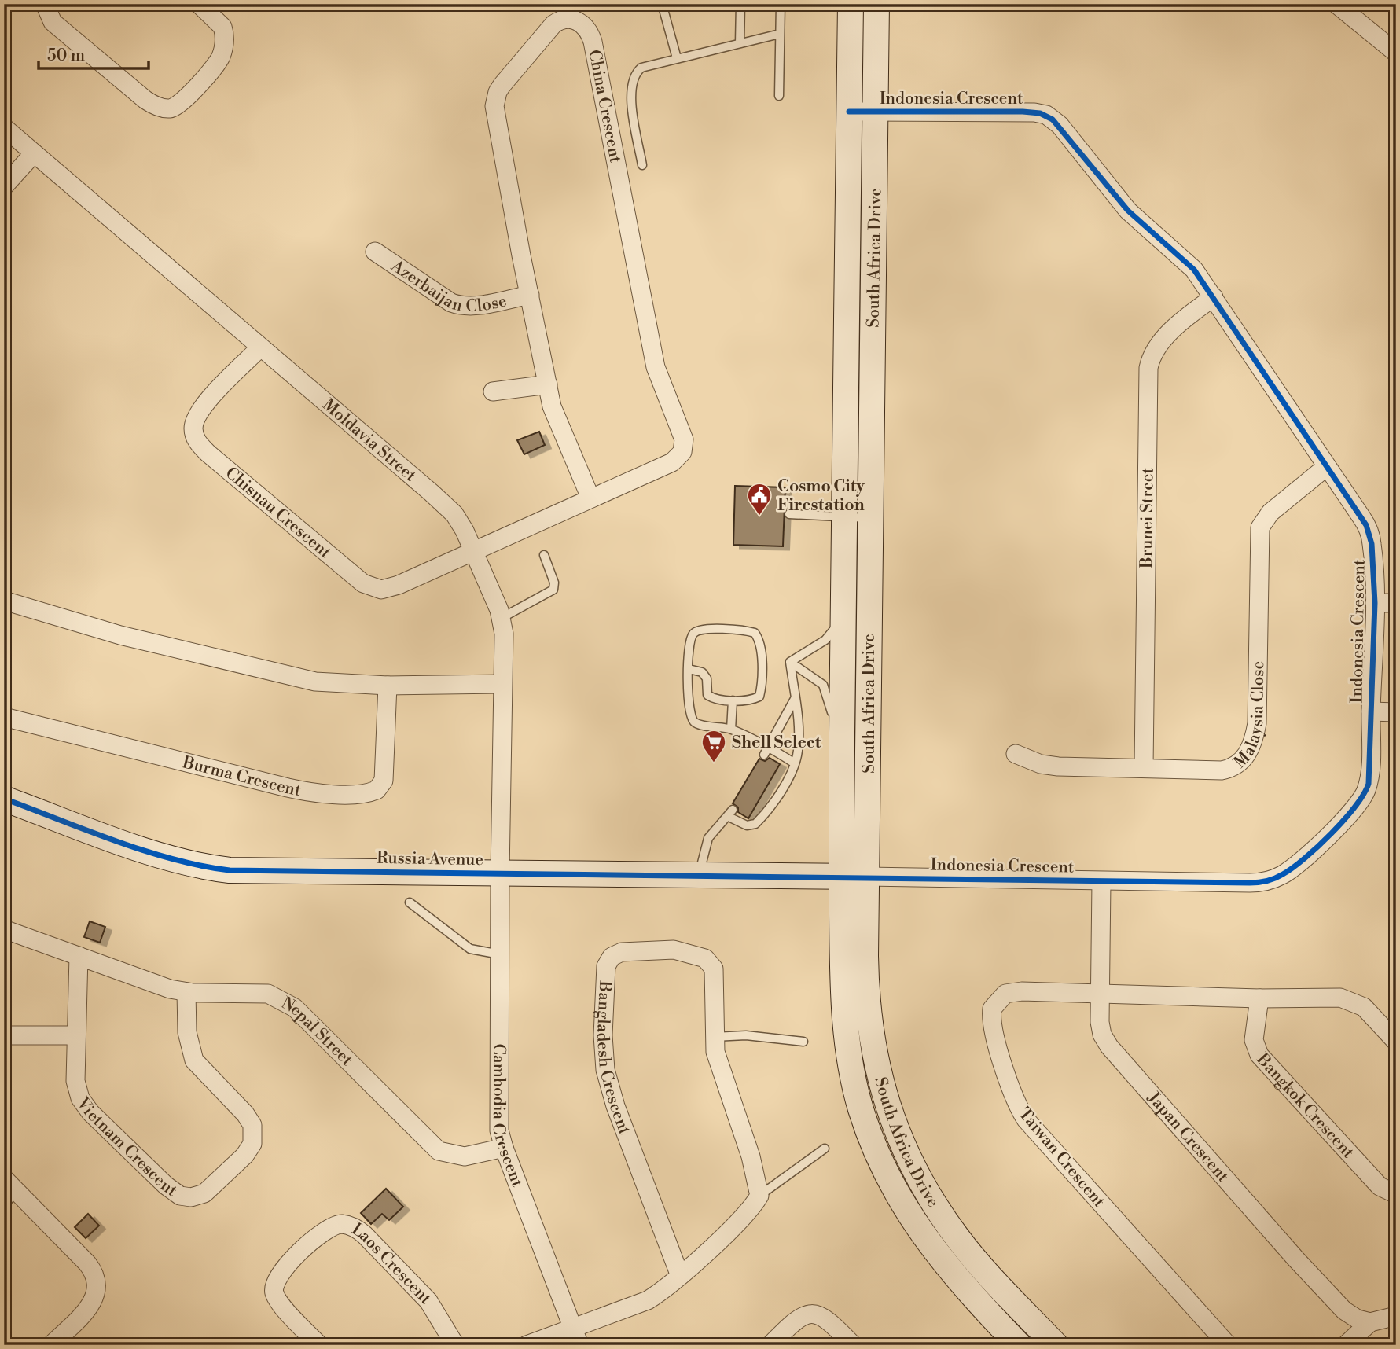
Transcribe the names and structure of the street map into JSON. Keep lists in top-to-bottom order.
{
  "streets": {
    "street": [
      "Indonesia Crescent",
      "China Crescent",
      "South Africa Drive",
      "Azerbaijan Close",
      "Moldavia Street",
      "Chisnau Crescent",
      "Brunei Street",
      "Malaysia Close",
      "Burma Crescent",
      "Russia Avenue",
      "Nepal Street",
      "Bangladesh Crescent",
      "Bangkok Crescent",
      "Cambodia Crescent",
      "Japan Crescent",
      "Vietnam Crescent",
      "Taiwan Crescent",
      "Laos Crescent"
    ]
  },
  "crossings": [
    ["Indonesia Crescent", "South Africa Drive"],
    ["Indonesia Crescent", "Brunei Street"],
    ["Indonesia Crescent", "Malaysia Close"],
    ["Indonesia Crescent", "Russia Avenue"],
    ["Indonesia Crescent", "Japan Crescent"],
    ["China Crescent", "Azerbaijan Close"],
    ["China Crescent", "Moldavia Street"],
    ["China Crescent", "Chisnau Crescent"],
    ["South Africa Drive", "Russia Avenue"],
    ["Moldavia Street", "Chisnau Crescent"],
    ["Moldavia Street", "Russia Avenue"],
    ["Moldavia Street", "Cambodia Crescent"],
    ["Brunei Street", "Malaysia Close"],
    ["Russia Avenue", "Cambodia Crescent"],
    ["Nepal Street", "Cambodia Crescent"],
    ["Nepal Street", "Vietnam Crescent"],
    ["Japan Crescent", "Taiwan Crescent"]
  ],
  "places": {
    "public building": ["Cosmo City Firestation"],
    "supermarket": ["Shell Select"]
  },
  "scale_bar": "50 m"
}
